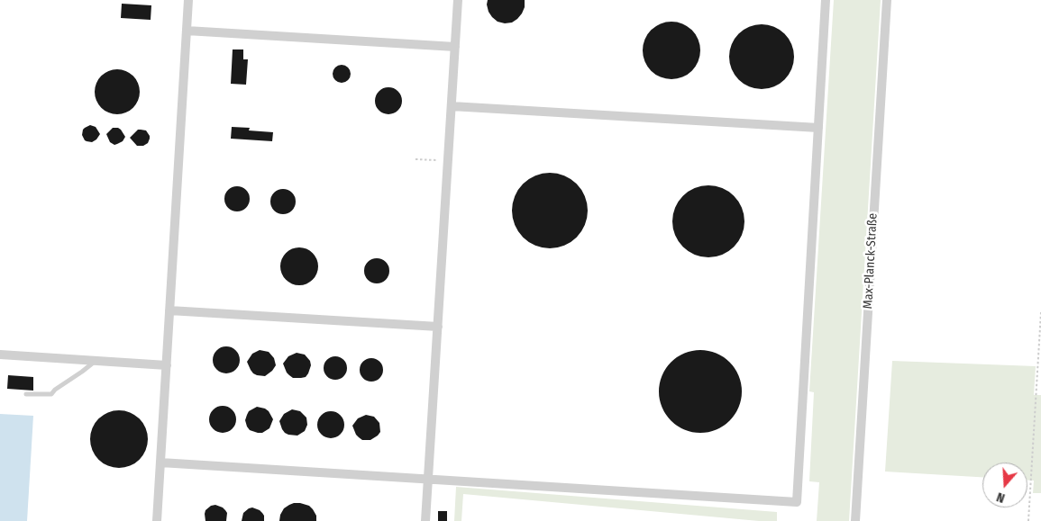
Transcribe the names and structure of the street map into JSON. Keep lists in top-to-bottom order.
{
  "streets": {
    "street": ["Max-Planck-Straße"]
  },
  "north": "bottom"
}
